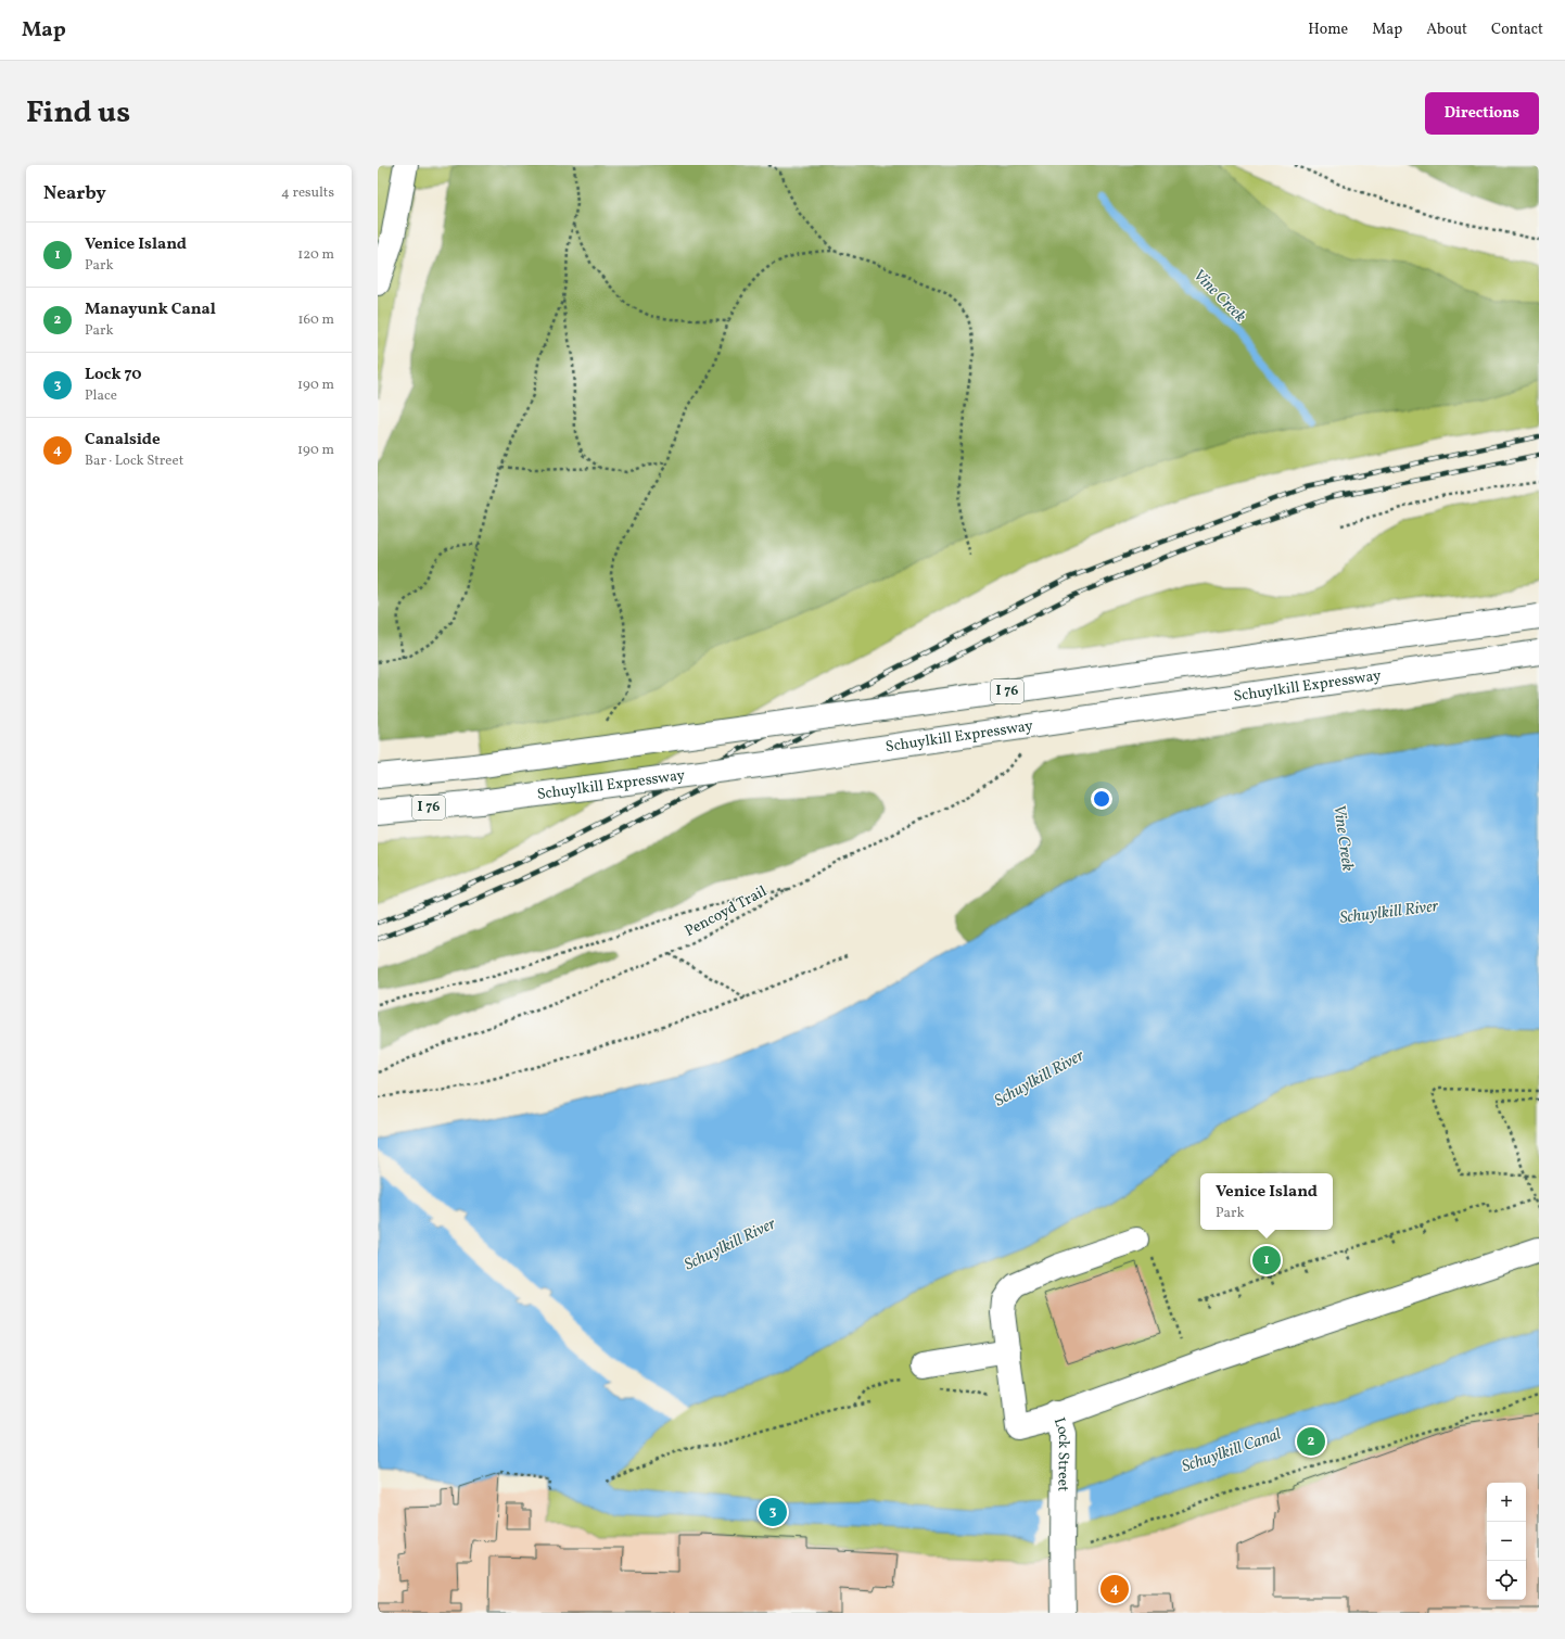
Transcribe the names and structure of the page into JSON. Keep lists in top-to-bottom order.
{
  "streets": {
    "main road": ["Schuylkill Expressway", "I 76", "Lock Street"],
    "path": ["Pencoyd Trail"]
  },
  "water": ["Vine Creek", "Schuylkill River", "Schuylkill Canal"],
  "page": {
    "header": "Map",
    "nav": [
      "Home",
      "Map",
      "About",
      "Contact"
    ],
    "title": "Find us",
    "buttons": "Directions",
    "heading": ["Nearby", "4 results"],
    "list": [
      {
        "mark": "1",
        "name": "Venice Island",
        "note": "Park",
        "value": "120 m"
      },
      {
        "mark": "2",
        "name": "Manayunk Canal",
        "note": "Park",
        "value": "160 m"
      },
      {
        "mark": "3",
        "name": "Lock 70",
        "note": "Place",
        "value": "190 m"
      },
      {
        "mark": "4",
        "name": "Canalside",
        "note": "Bar · Lock Street",
        "value": "190 m"
      }
    ],
    "popup": ["Venice Island", "Park"],
    "pins": [
      "1",
      "2",
      "3",
      "4"
    ],
    "map_buttons": ["+", "−"]
  }
}
